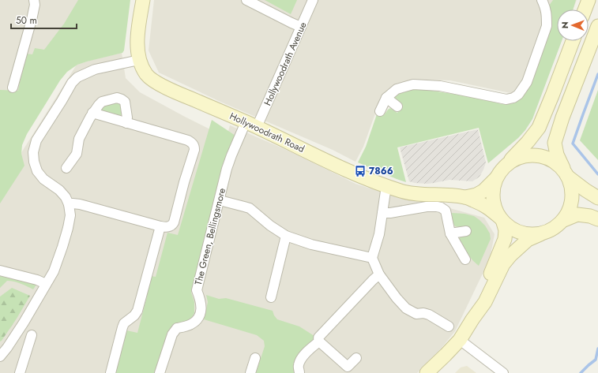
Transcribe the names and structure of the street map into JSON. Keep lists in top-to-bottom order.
{
  "streets": {
    "main road": ["Hollywoodrath Road"],
    "street": ["Hollywoodrath Avenue", "The Green, Bellingsmore"]
  },
  "crossings": [
    ["Hollywoodrath Avenue", "Hollywoodrath Road"],
    ["Hollywoodrath Avenue", "The Green, Bellingsmore"],
    ["Hollywoodrath Road", "The Green, Bellingsmore"]
  ],
  "places": {
    "bus stop": ["7866"]
  },
  "scale_bar": "50 m",
  "north": "left"
}
